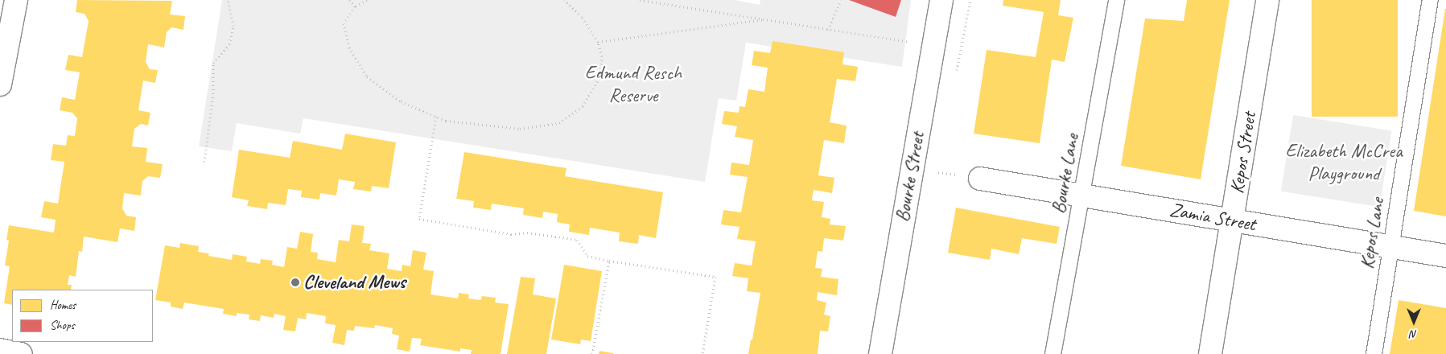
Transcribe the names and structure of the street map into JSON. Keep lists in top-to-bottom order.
{
  "streets": {
    "street": ["Kepos Street", "Bourke Street", "Zamia Street"],
    "lane": ["Bourke Lane", "Kepos Lane"]
  },
  "crossings": [
    ["Kepos Street", "Zamia Street"],
    ["Bourke Lane", "Zamia Street"],
    ["Zamia Street", "Kepos Lane"]
  ],
  "parks": ["Edmund Resch Reserve", "Elizabeth McCrea Playground"],
  "places": ["Cleveland Mews"],
  "legend": ["Homes", "Shops"],
  "north": "bottom"
}
